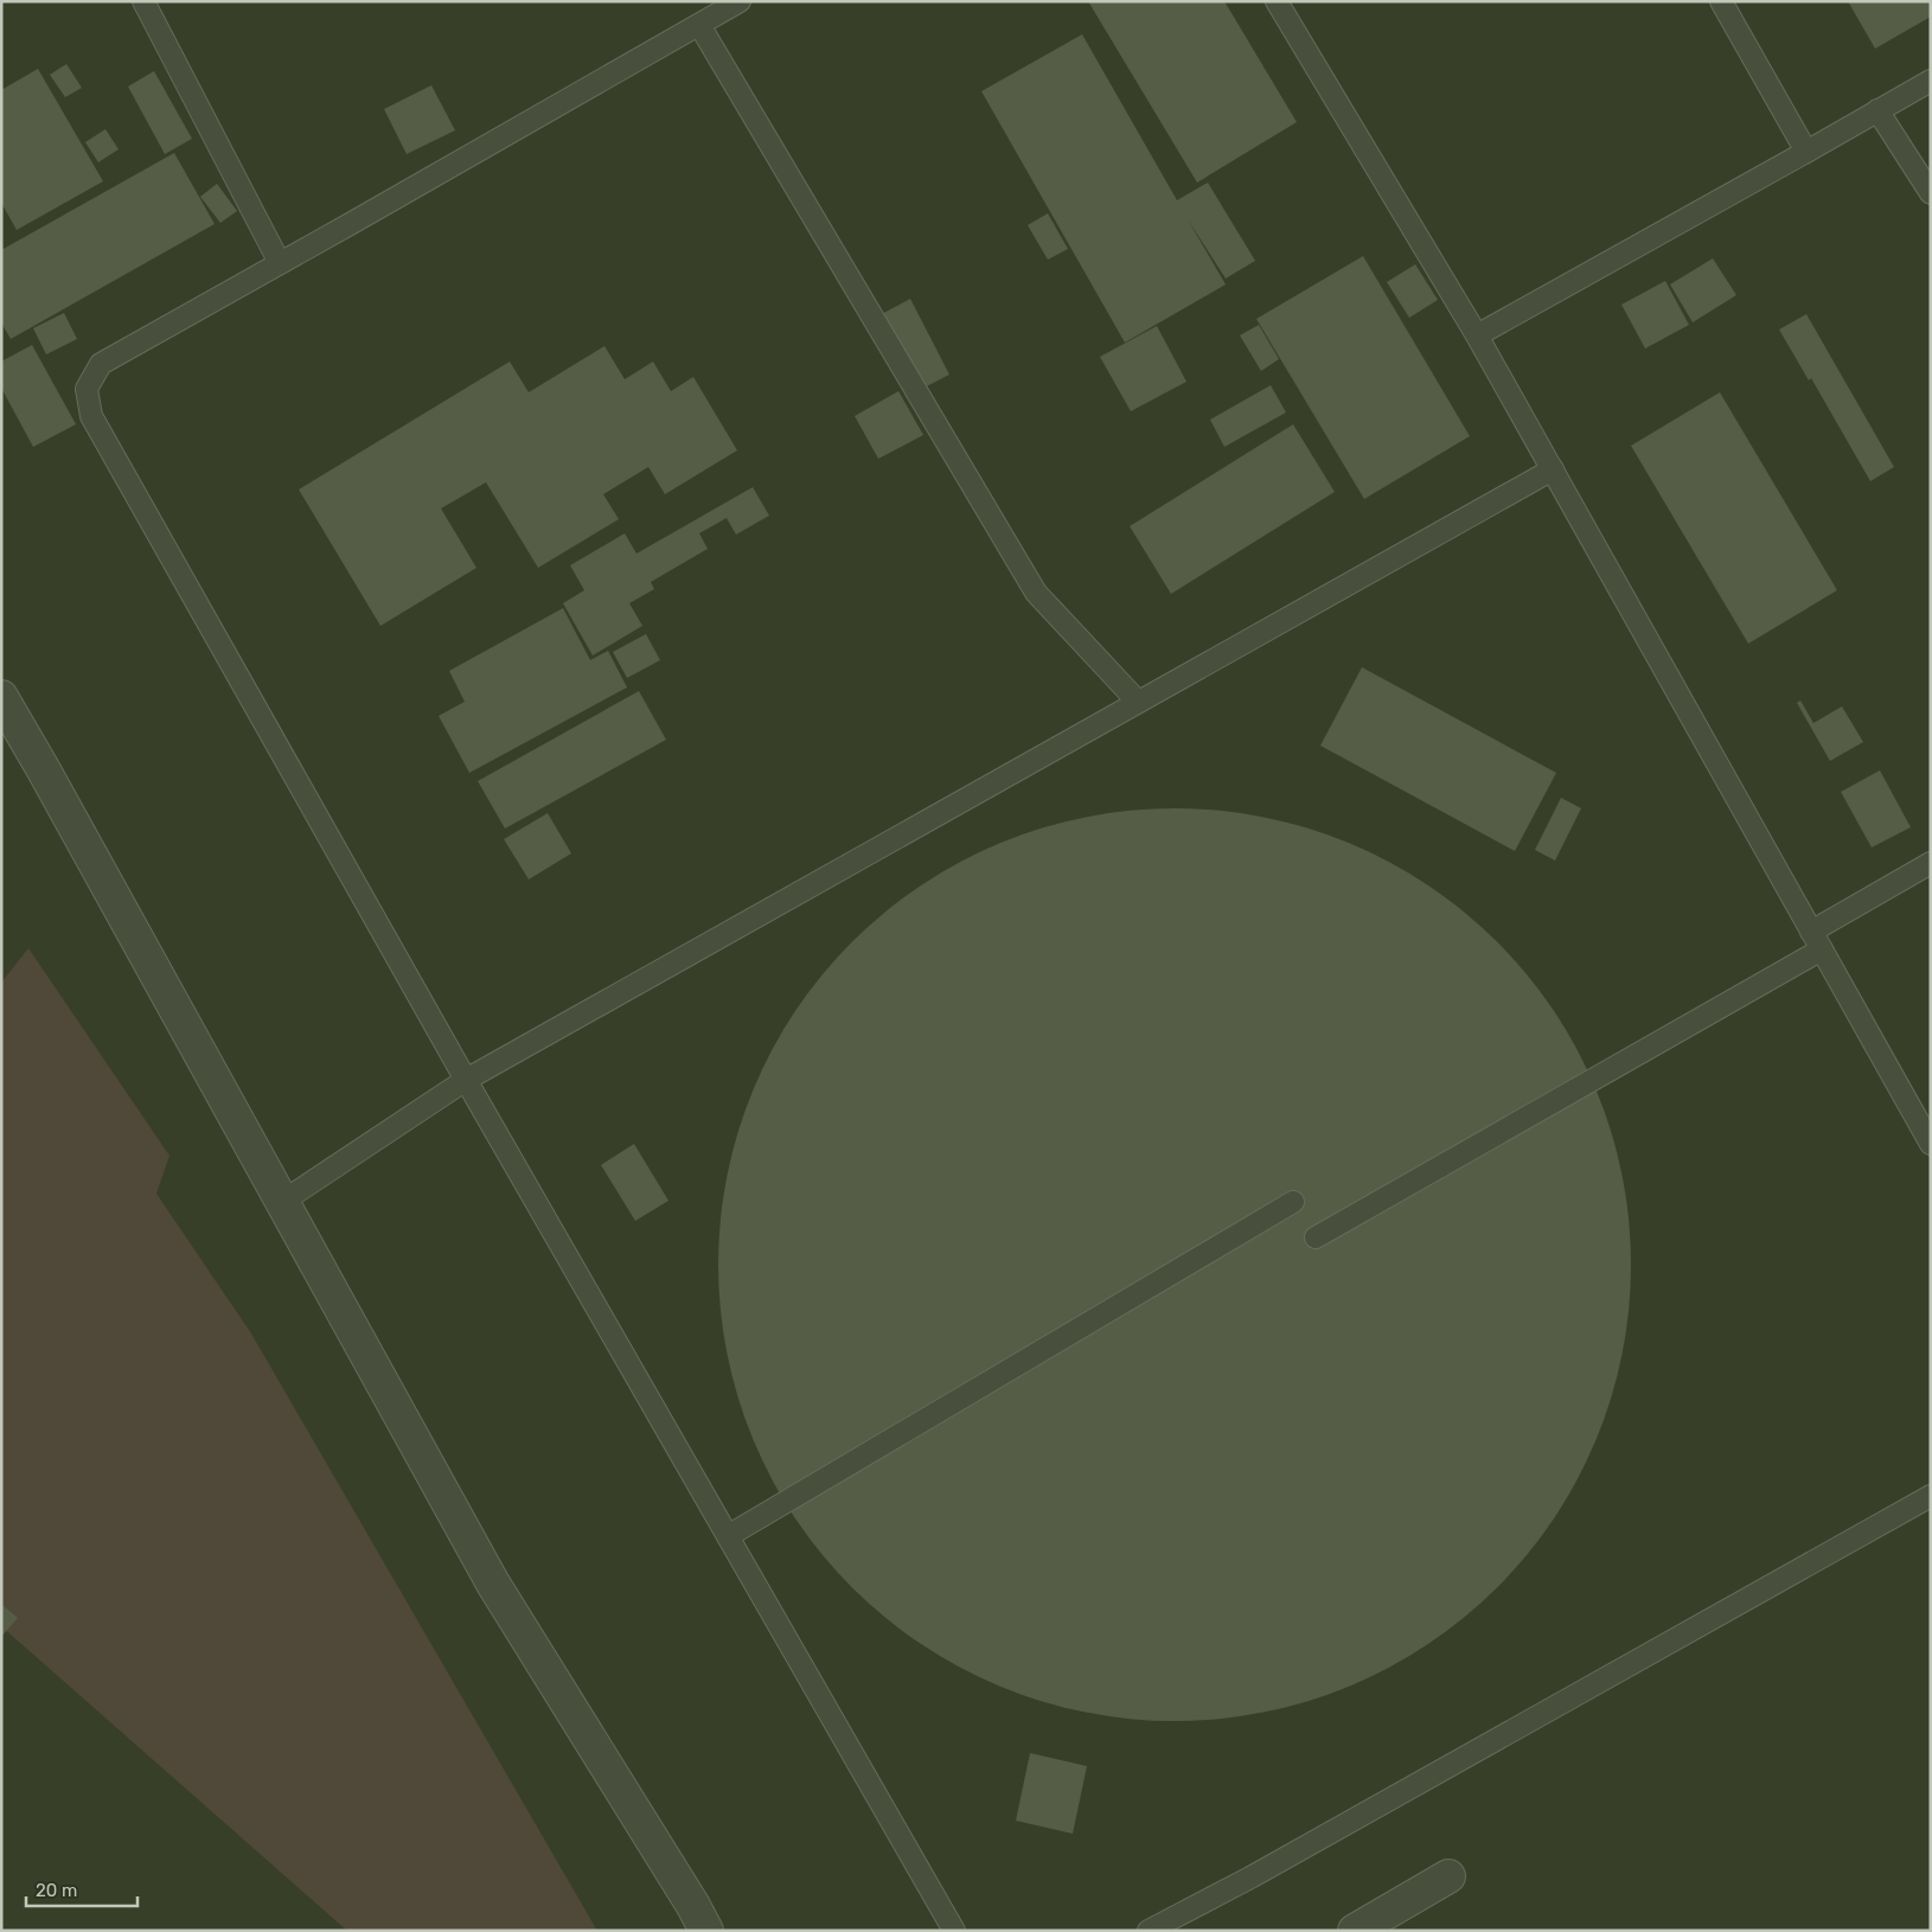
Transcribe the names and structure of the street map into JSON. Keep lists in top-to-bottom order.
{
  "scale_bar": "20 m"
}
